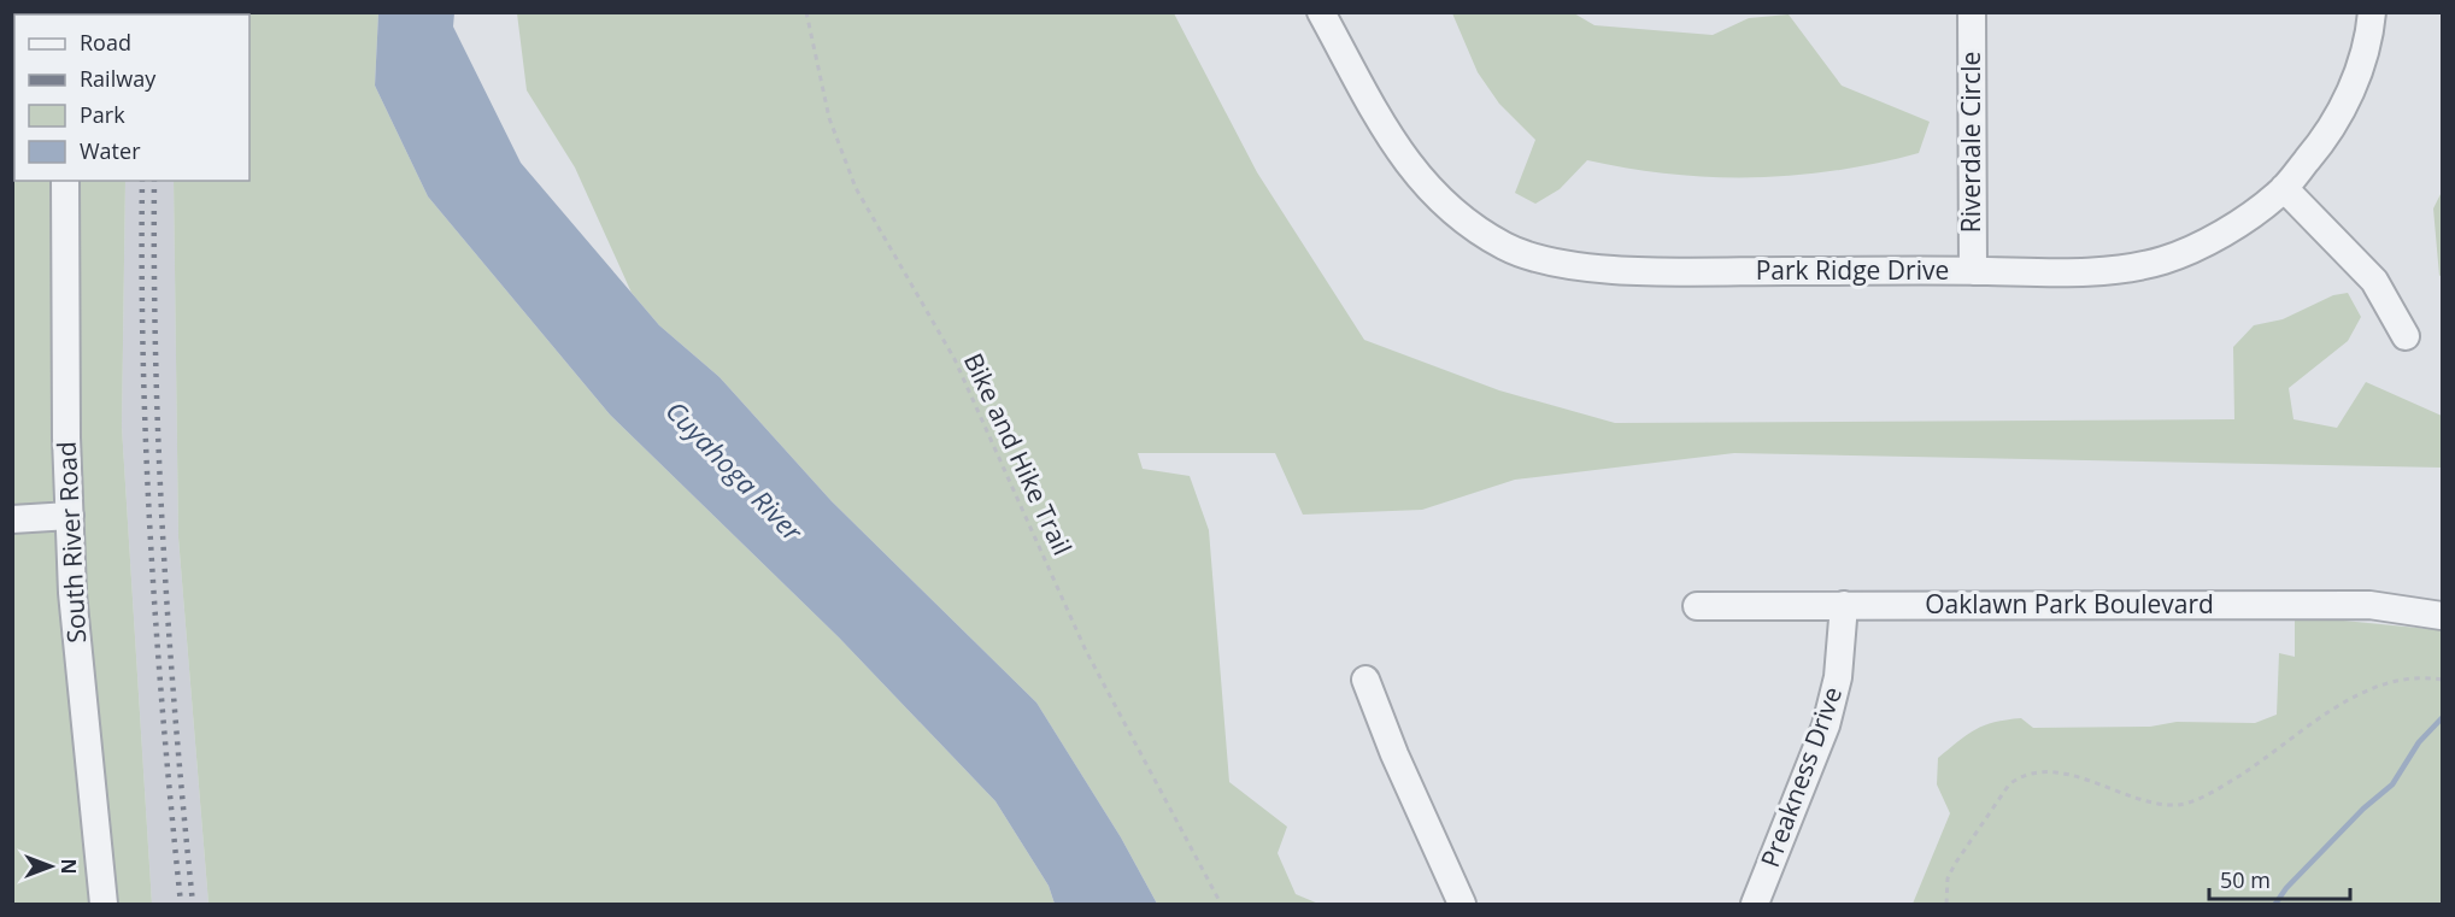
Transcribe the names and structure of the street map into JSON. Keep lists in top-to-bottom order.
{
  "streets": {
    "street": [
      "Riverdale Circle",
      "Park Ridge Drive",
      "South River Road",
      "Oaklawn Park Boulevard",
      "Preakness Drive"
    ],
    "path": ["Bike and Hike Trail"]
  },
  "crossings": [
    ["Riverdale Circle", "Park Ridge Drive"],
    ["Oaklawn Park Boulevard", "Preakness Drive"]
  ],
  "water": ["Cuyahoga River"],
  "legend": [
    "Road",
    "Railway",
    "Park",
    "Water"
  ],
  "scale_bar": "50 m",
  "north": "right"
}
